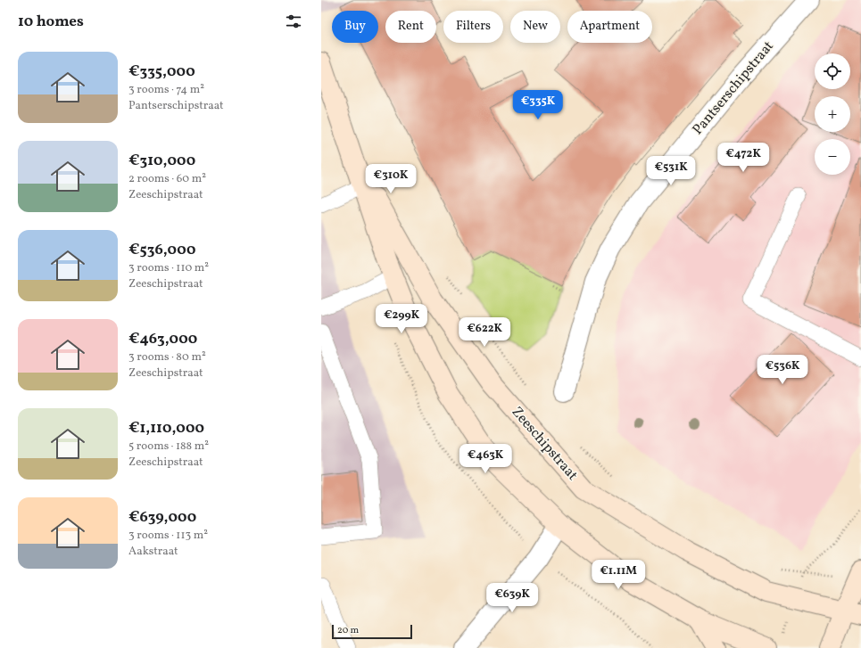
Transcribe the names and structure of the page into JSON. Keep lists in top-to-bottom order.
{
  "streets": {
    "main road": ["Zeeschipstraat"],
    "street": ["Pantserschipstraat"]
  },
  "scale_bar": "20 m",
  "page": {
    "heading": "10 homes",
    "chip": [
      "Buy",
      "Rent",
      "Filters",
      "New",
      "Apartment"
    ],
    "list": [
      {
        "name": "€335,000",
        "note": "3 rooms · 74 m² · Pantserschipstraat"
      },
      {
        "name": "€310,000",
        "note": "2 rooms · 60 m² · Zeeschipstraat"
      },
      {
        "name": "€536,000",
        "note": "3 rooms · 110 m² · Zeeschipstraat"
      },
      {
        "name": "€463,000",
        "note": "3 rooms · 80 m² · Zeeschipstraat"
      },
      {
        "name": "€1,110,000",
        "note": "5 rooms · 188 m² · Zeeschipstraat"
      },
      {
        "name": "€639,000",
        "note": "3 rooms · 113 m² · Aakstraat"
      }
    ],
    "map_buttons": ["+", "−"],
    "price": [
      "€335K",
      "€472K",
      "€531K",
      "€310K",
      "€299K",
      "€622K",
      "€536K",
      "€463K",
      "€1.11M",
      "€639K"
    ],
    "scale": "20 m"
  }
}
